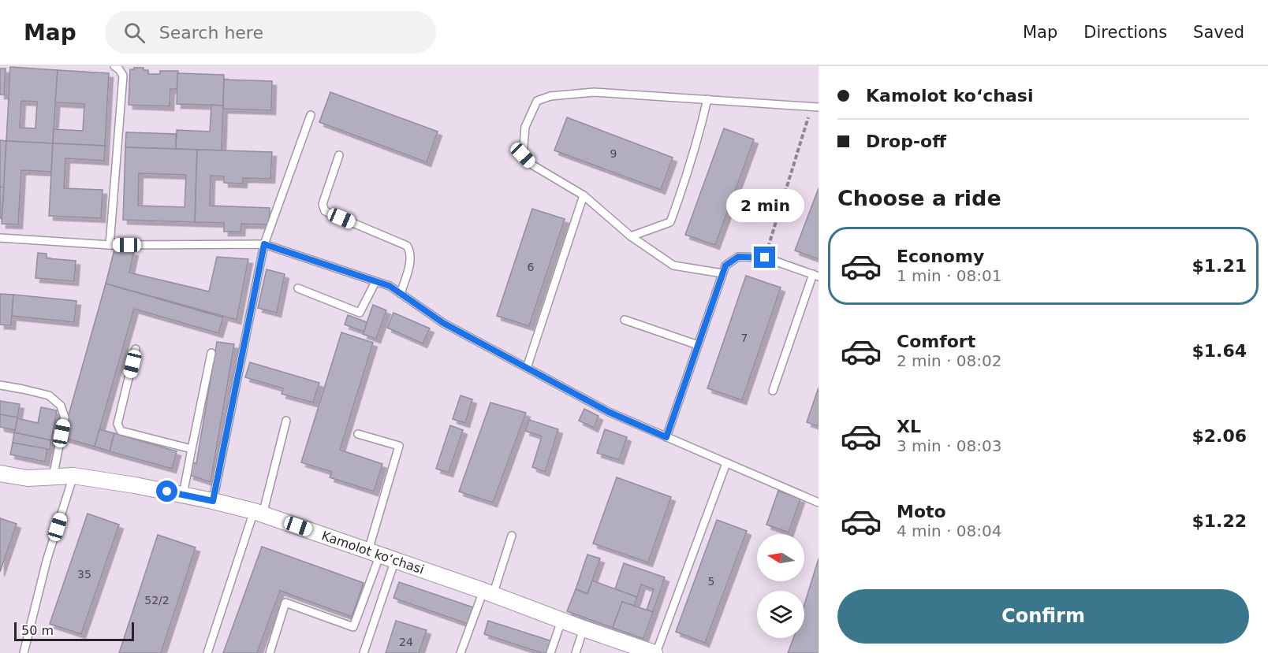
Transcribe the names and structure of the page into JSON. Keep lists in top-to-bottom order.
{
  "streets": {
    "street": ["Kamolot koʻchasi"]
  },
  "house_numbers": [
    "9",
    "6",
    "7",
    "35",
    "5",
    "52/2",
    "24"
  ],
  "scale_bar": "50 m",
  "north": "left",
  "page": {
    "header": "Map",
    "search": "Search here",
    "nav": ["Map", "Directions", "Saved"],
    "banner": ["Kamolot koʻchasi", "Drop-off"],
    "heading": "Choose a ride",
    "bubble": "2 min",
    "list": [
      {
        "name": "Economy",
        "note": "1 min · 08:01",
        "value": "$1.21"
      },
      {
        "name": "Comfort",
        "note": "2 min · 08:02",
        "value": "$1.64"
      },
      {
        "name": "XL",
        "note": "3 min · 08:03",
        "value": "$2.06"
      },
      {
        "name": "Moto",
        "note": "4 min · 08:04",
        "value": "$1.22"
      }
    ],
    "buttons": "Confirm",
    "scale": "50 m"
  }
}
